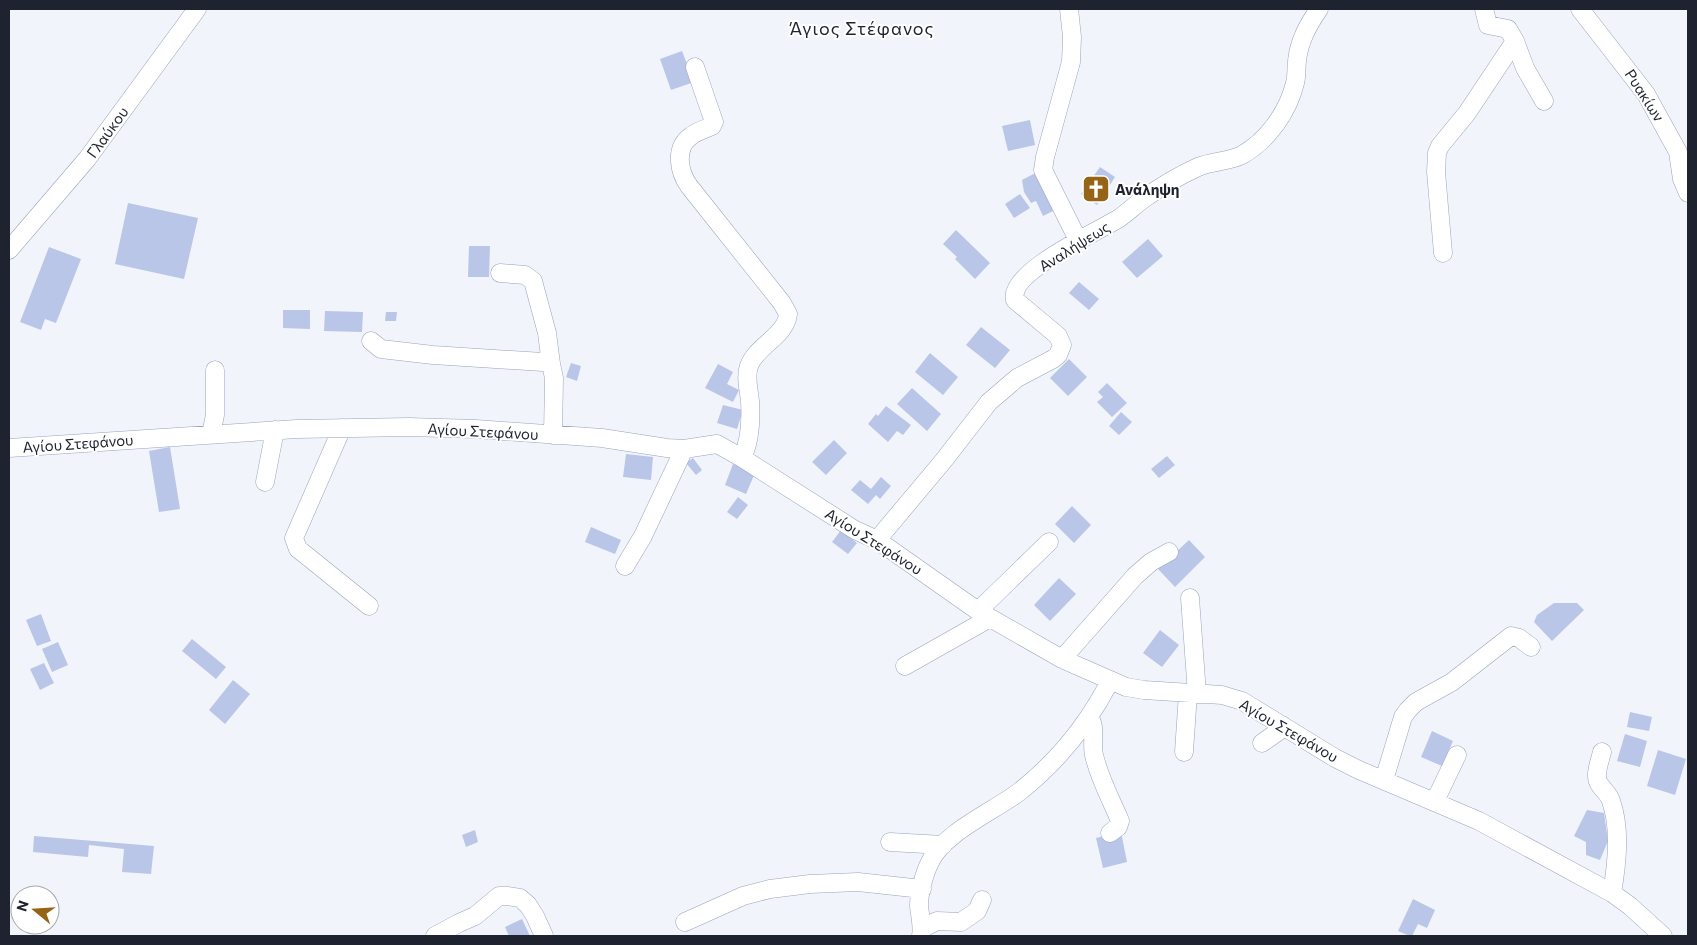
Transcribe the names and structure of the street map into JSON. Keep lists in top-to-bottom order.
{
  "streets": {
    "street": [
      "Ρυακίων",
      "Γλαύκου",
      "Αναλήψεως",
      "Αγίου Στεφάνου"
    ]
  },
  "crossings": [
    ["Αναλήψεως", "Αγίου Στεφάνου"]
  ],
  "districts": ["Άγιος Στέφανος"],
  "places": {
    "church": ["Ανάληψη"]
  },
  "north": "left"
}
